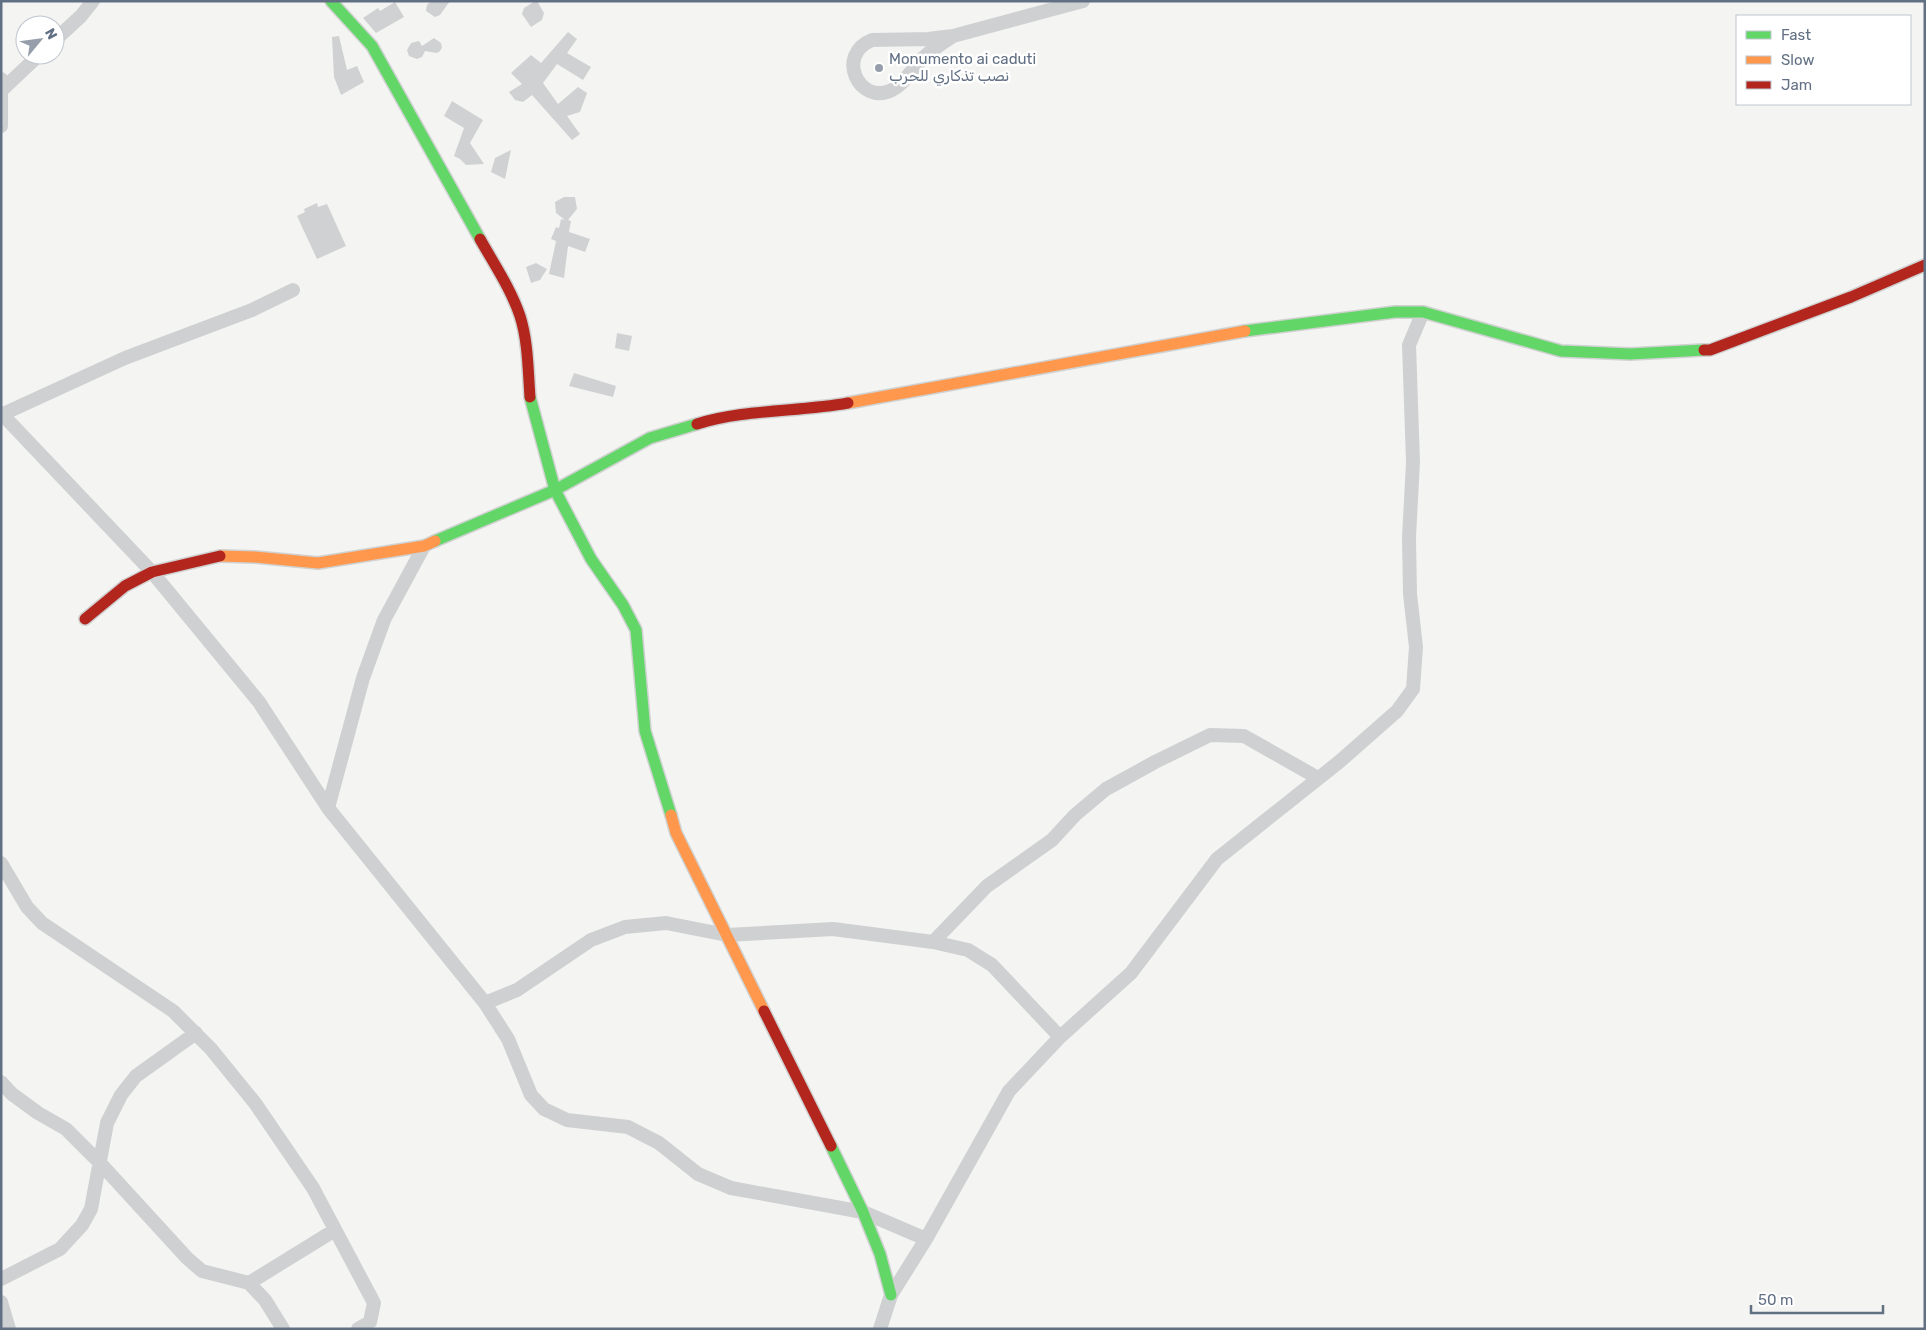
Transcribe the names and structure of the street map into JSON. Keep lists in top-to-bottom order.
{
  "places": ["Monumento ai caduti نصب تذكاري للحرب"],
  "legend": ["Fast", "Slow", "Jam"],
  "scale_bar": "50 m",
  "north": "top right"
}
